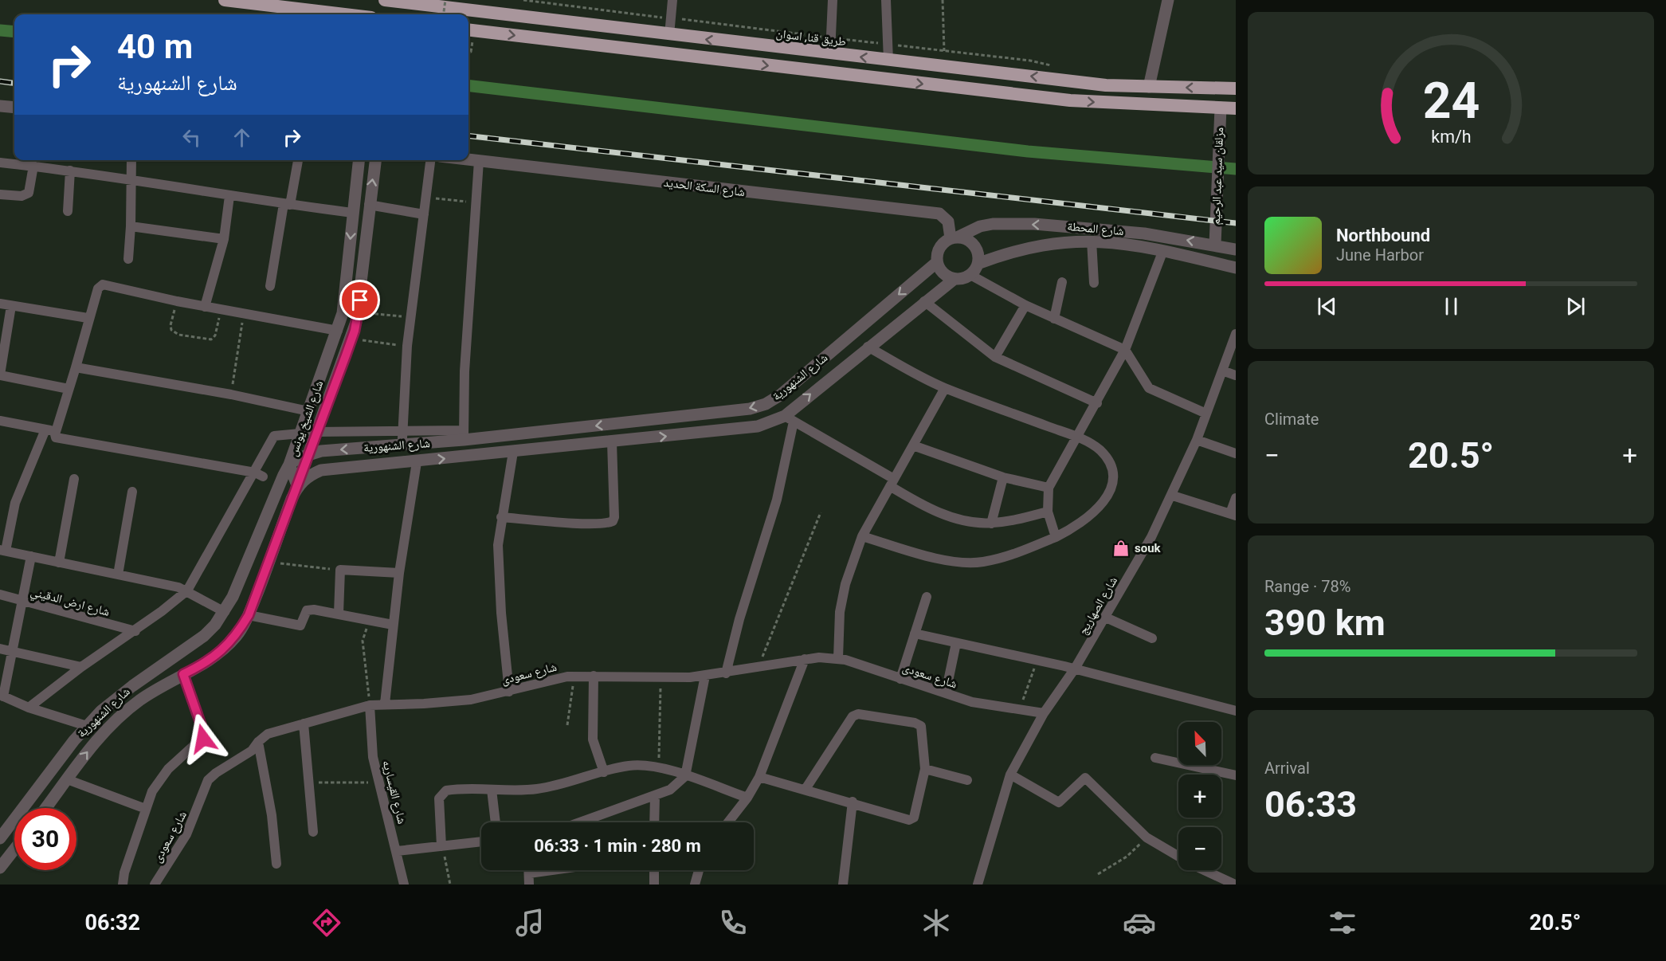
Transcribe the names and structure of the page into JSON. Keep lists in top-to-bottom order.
{
  "streets": {
    "highway": ["طريق قنا, اسوان"],
    "street": [
      "مزلقان سيد عبد الرحيم",
      "شارع السكة الحديد",
      "شارع المحطة",
      "شارع الشنهورية",
      "شارع الشيخ يونس",
      "شارع ارض الدقيني",
      "شارع الصهاريج",
      "شارع سعودى",
      "شارع القيساريه"
    ]
  },
  "crossings": [
    ["مزلقان سيد عبد الرحيم", "شارع المحطة"],
    ["شارع السكة الحديد", "شارع المحطة"],
    ["شارع السكة الحديد", "شارع الشنهورية"],
    ["شارع المحطة", "شارع الشنهورية"],
    ["شارع الشنهورية", "شارع الشيخ يونس"],
    ["شارع الصهاريج", "شارع سعودى"],
    ["شارع سعودى", "شارع القيساريه"]
  ],
  "places": {
    "shop": ["souk"]
  },
  "north": "top left",
  "page": {
    "turn": ["40 m", "شارع الشنهورية"],
    "song": ["Northbound", "June Harbor"],
    "tile": [
      "Climate",
      ["Range · 78%", "390 km"],
      ["Arrival", "06:33"]
    ],
    "heat": ["−", "20.5°", "+"],
    "map_buttons": ["+", "−"],
    "limit": "30",
    "trip": "06:33 · 1 min · 280 m",
    "tabs": ["06:32", "20.5°"],
    "gauge": ["24", "km/h"]
  }
}
